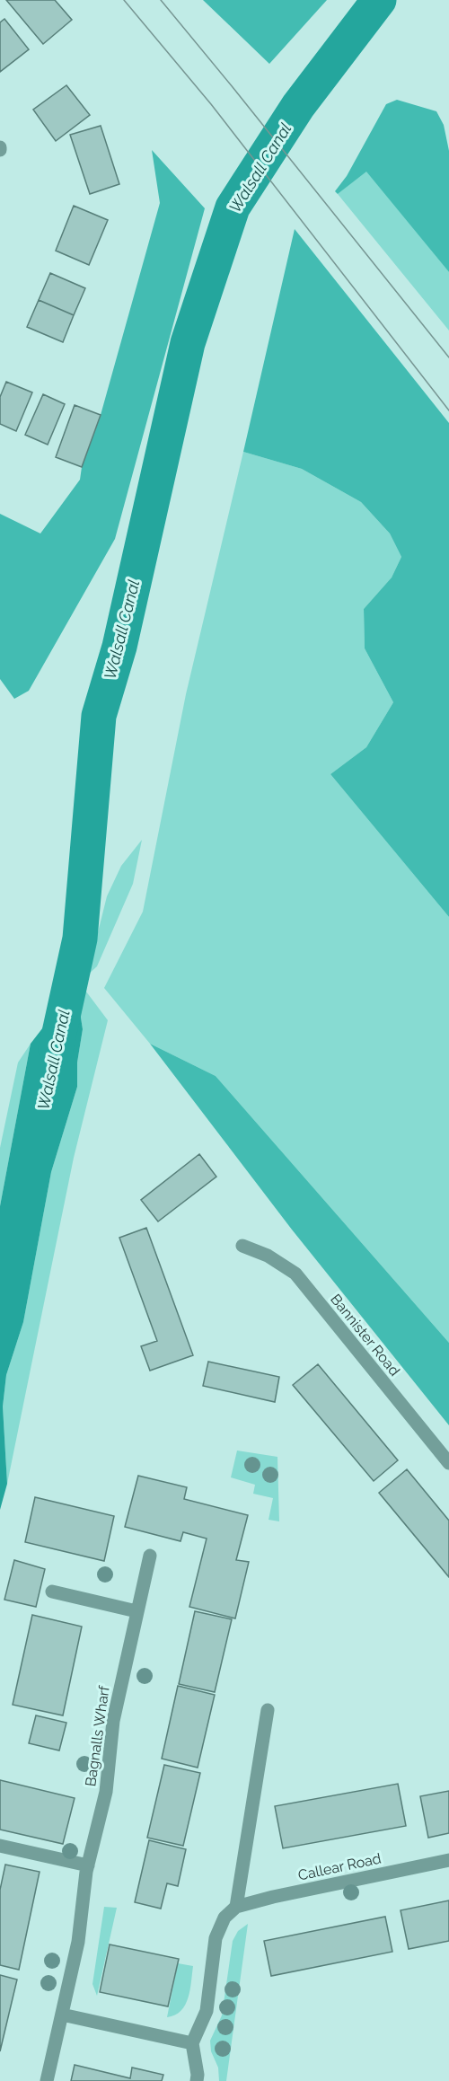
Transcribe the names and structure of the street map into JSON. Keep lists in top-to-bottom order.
{
  "streets": {
    "street": ["Bannister Road", "Bagnalls Wharf", "Callear Road"]
  },
  "water": ["Walsall Canal"]
}
